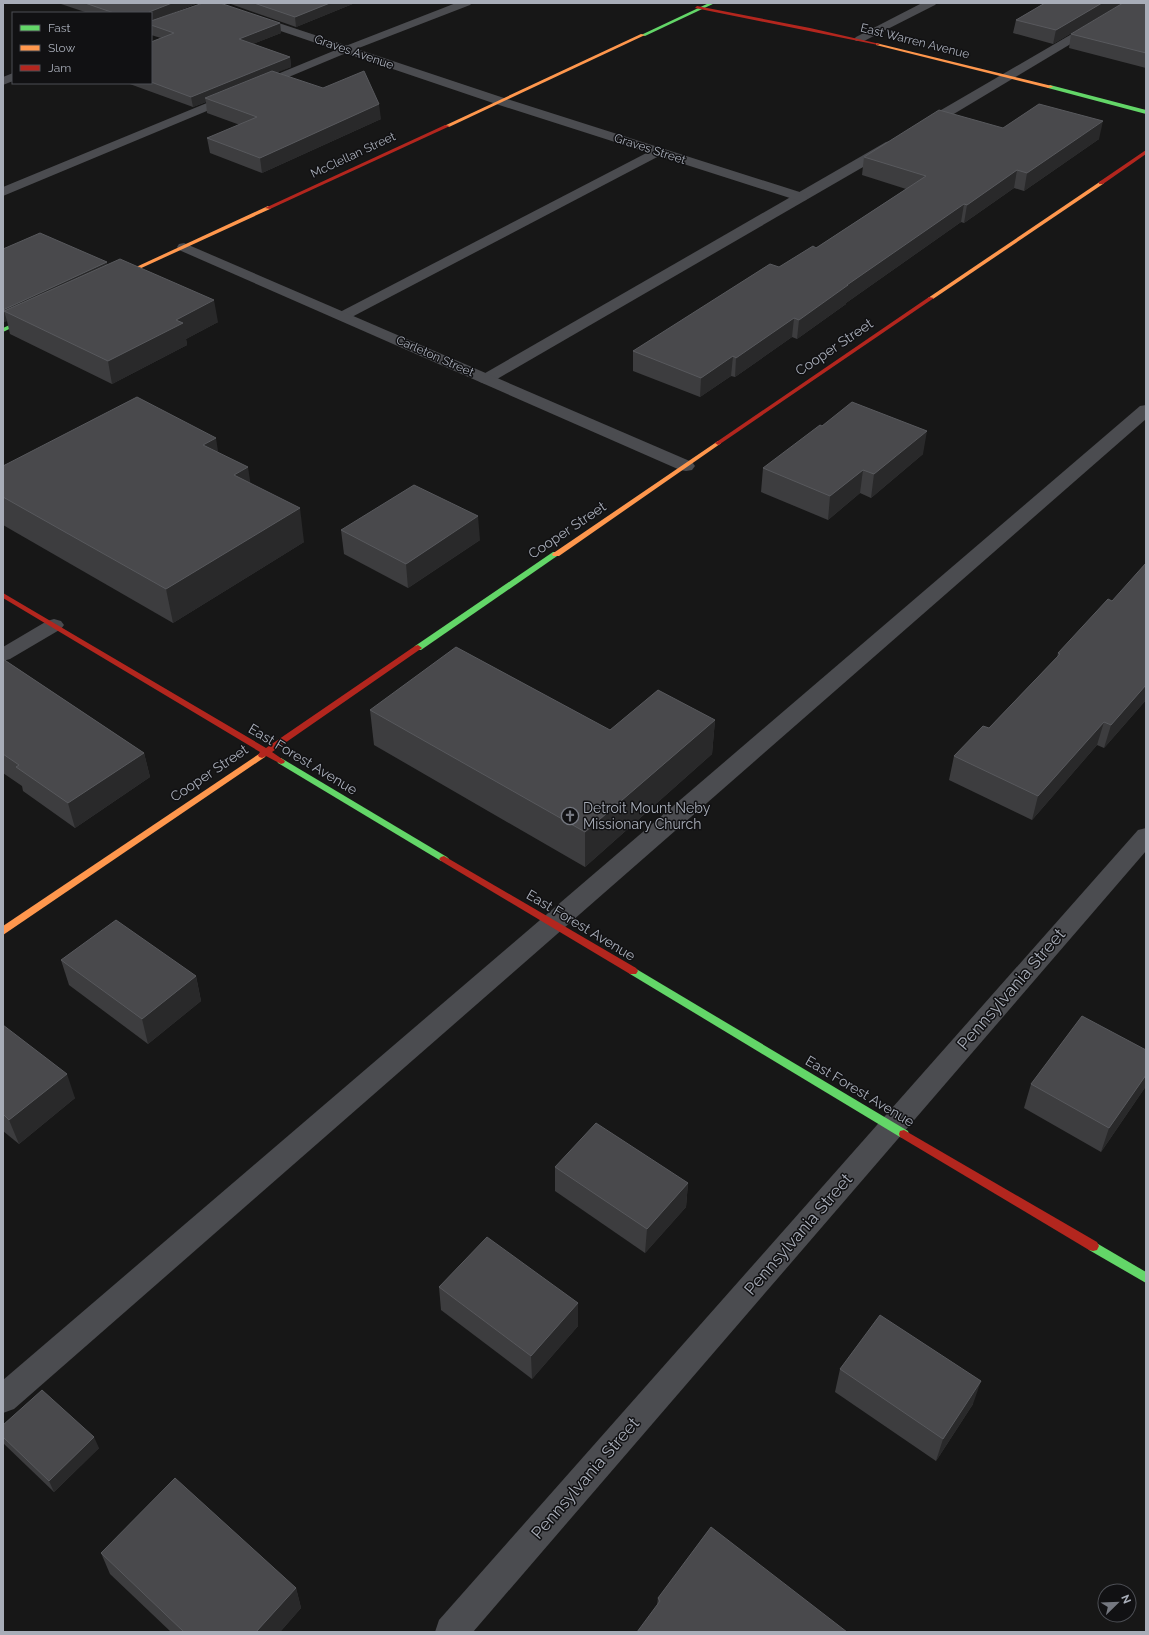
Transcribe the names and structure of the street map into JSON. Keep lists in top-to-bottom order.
{
  "streets": {
    "street": [
      "East Warren Avenue",
      "Graves Avenue",
      "Graves Street",
      "McClellan Street",
      "Cooper Street",
      "Carleton Street",
      "East Forest Avenue",
      "Pennsylvania Street"
    ]
  },
  "crossings": [
    ["East Warren Avenue", "McClellan Street"],
    ["Graves Avenue", "Graves Street"],
    ["Graves Avenue", "McClellan Street"],
    ["Graves Street", "McClellan Street"],
    ["McClellan Street", "Carleton Street"],
    ["Cooper Street", "Carleton Street"],
    ["Cooper Street", "East Forest Avenue"],
    ["East Forest Avenue", "Pennsylvania Street"]
  ],
  "places": {
    "church": ["Detroit Mount Neby Missionary Church"]
  },
  "legend": ["Fast", "Slow", "Jam"],
  "north": "top right"
}
